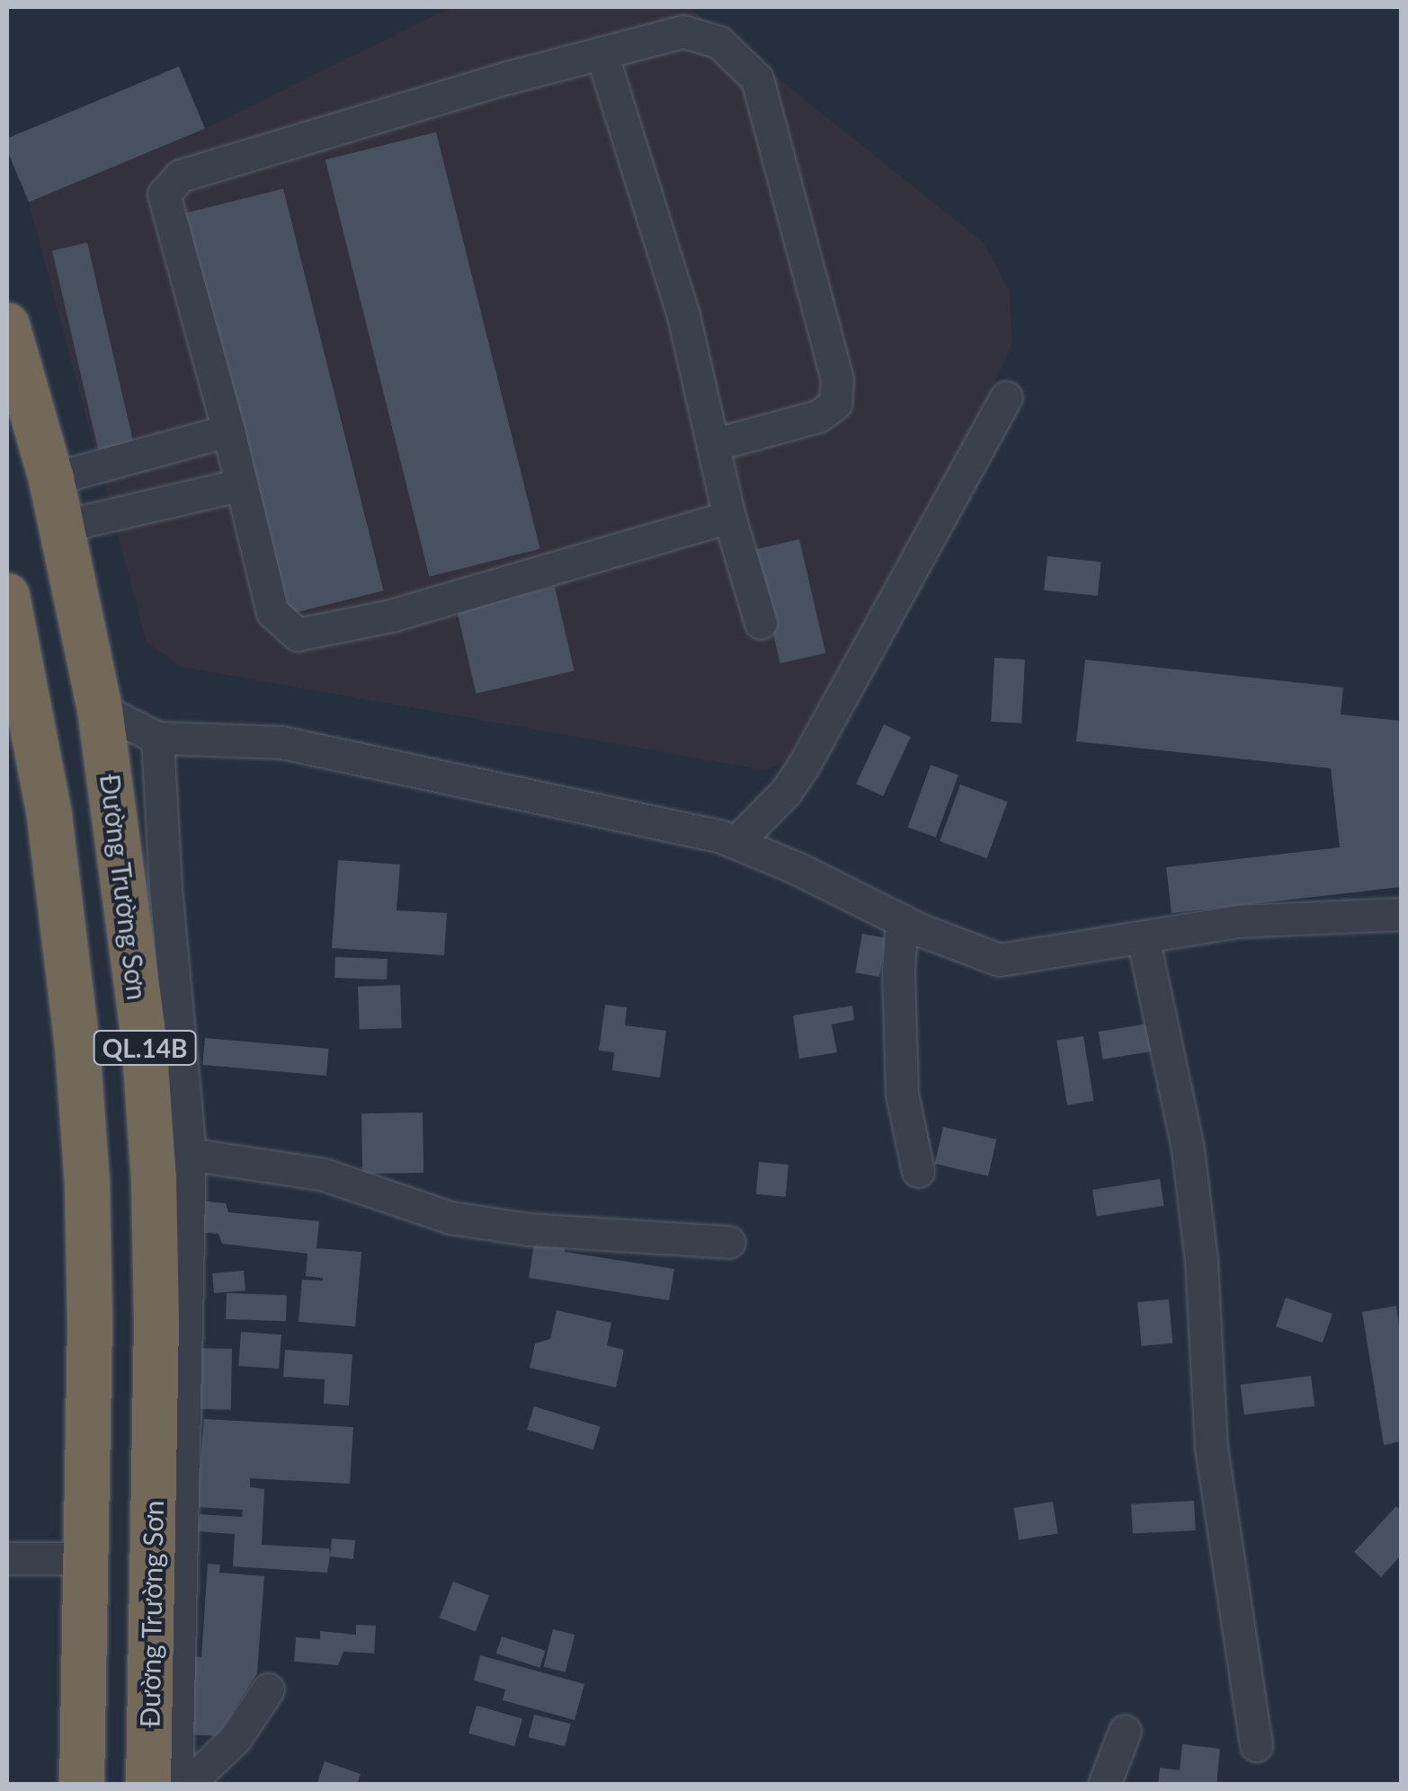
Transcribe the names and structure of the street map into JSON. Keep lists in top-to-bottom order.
{
  "streets": {
    "highway": ["Đường Trường Sơn", "QL.14B"]
  }
}
